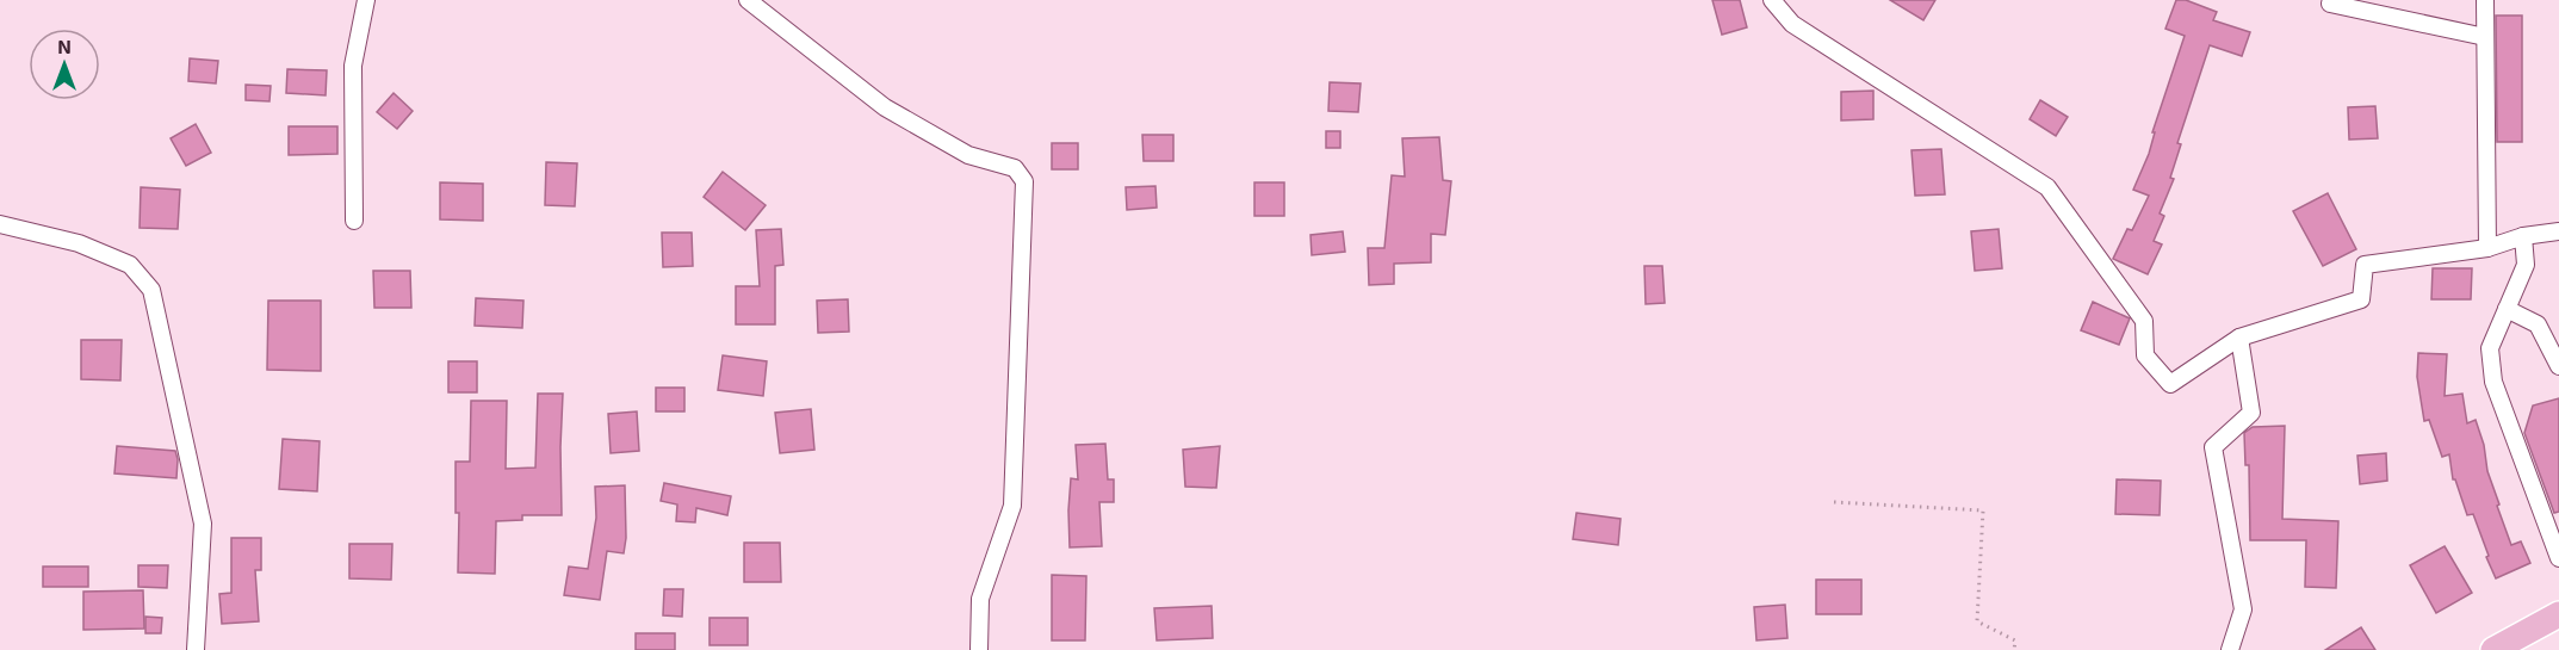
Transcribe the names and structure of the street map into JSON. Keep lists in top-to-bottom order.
{
  "north": "top"
}
